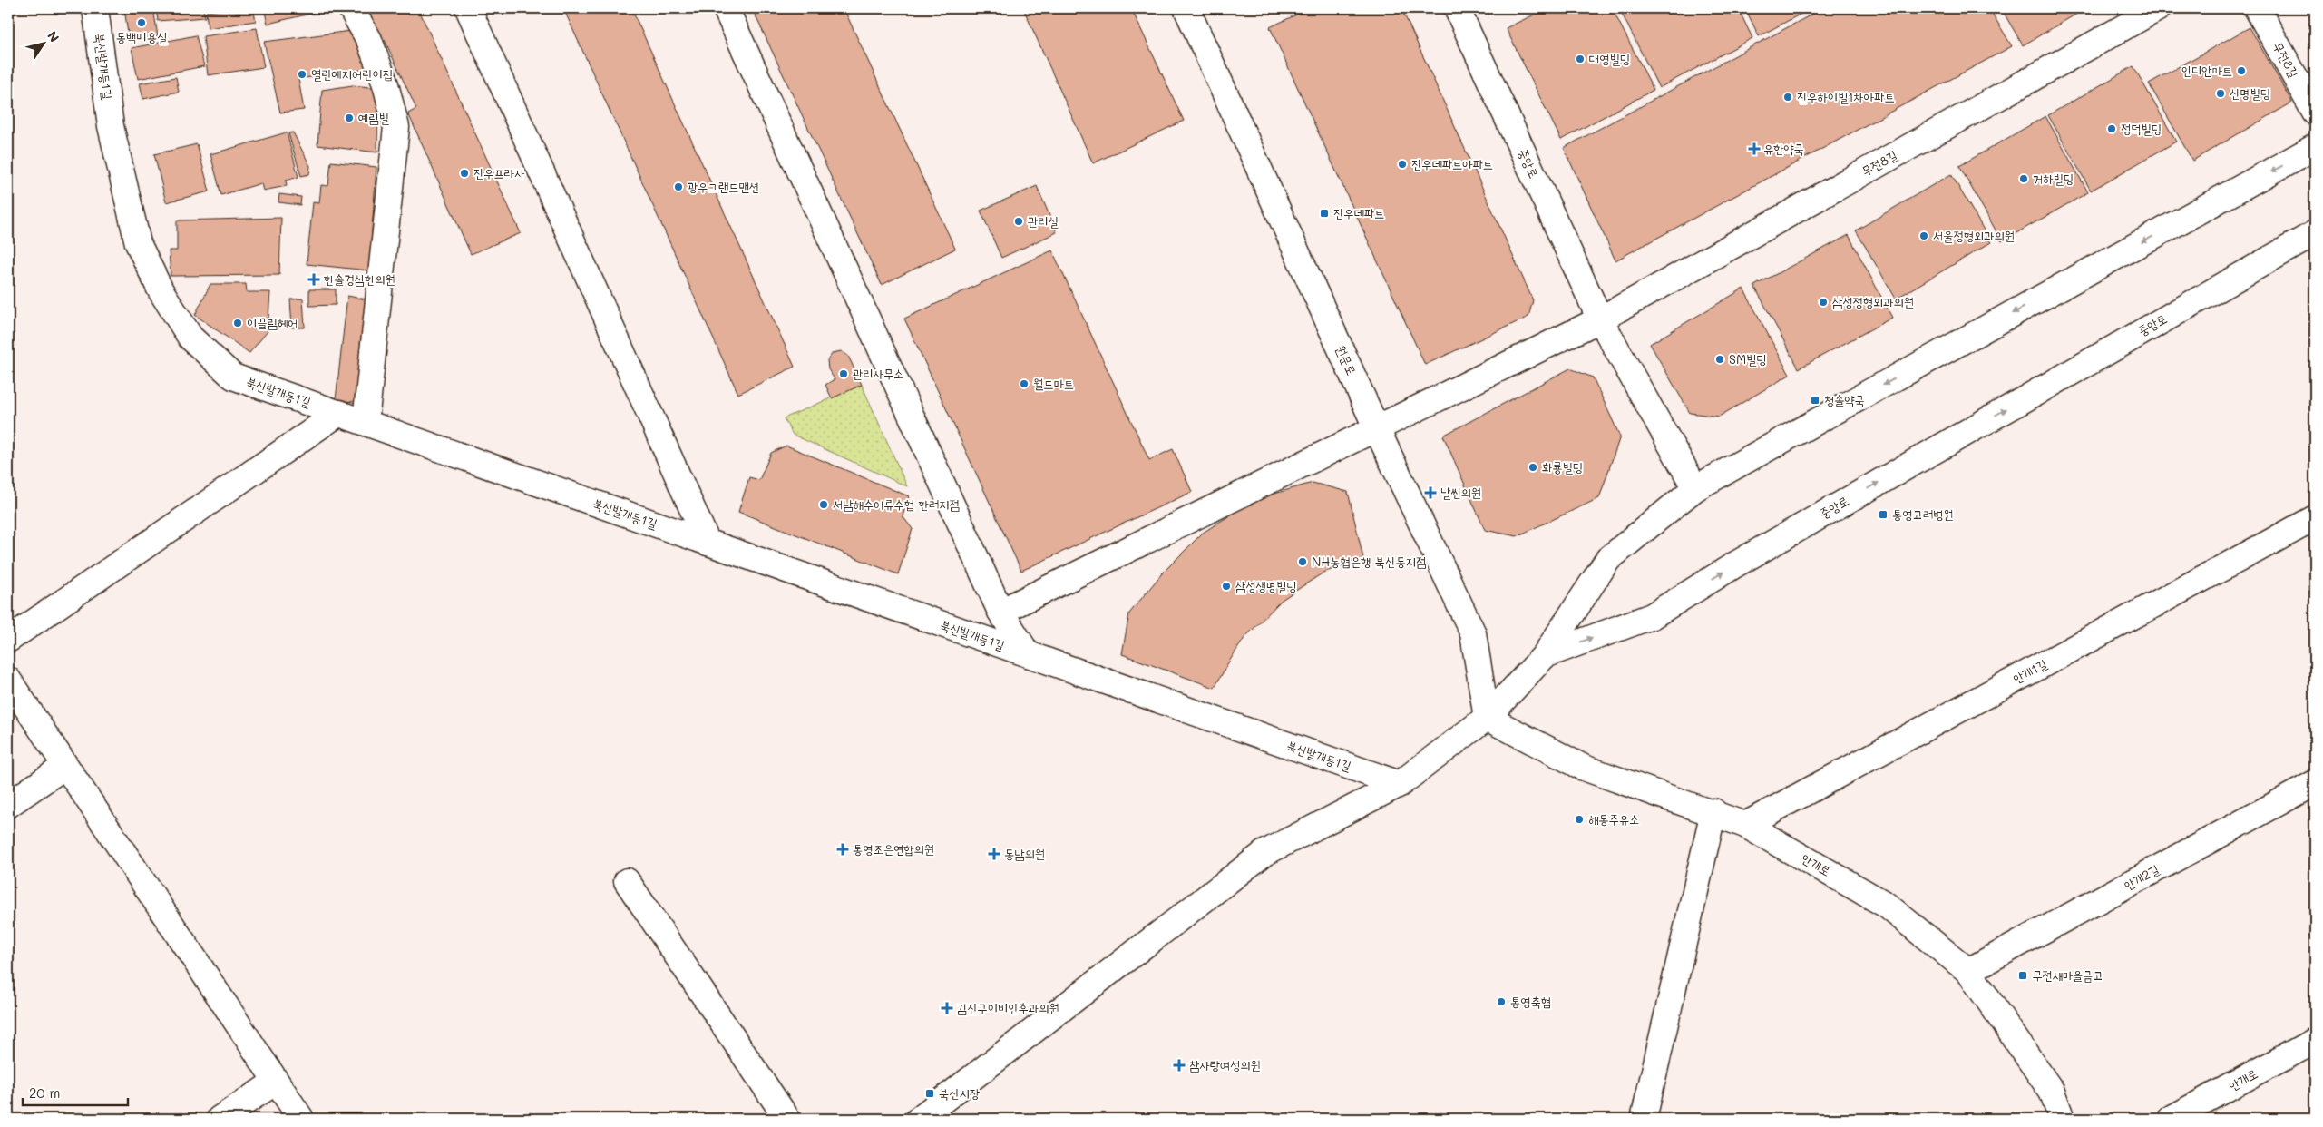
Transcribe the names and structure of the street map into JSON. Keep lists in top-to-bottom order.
{
  "streets": {
    "street": [
      "무전8길",
      "북신발개등1길",
      "중앙로",
      "원문로",
      "안개1길",
      "안개로",
      "안개2길"
    ]
  },
  "crossings": [
    ["무전8길", "중앙로"],
    ["원문로", "안개로"],
    ["안개1길", "안개로"],
    ["안개로", "안개2길"]
  ],
  "places": {
    "other": [
      "동백미용실",
      "대영빌딩",
      "인디안마트",
      "열린예지어린이집",
      "신명빌딩",
      "진우하이빌1차아파트",
      "예림빌",
      "정덕빌딩",
      "진우데파트아파트",
      "진우프라자",
      "거하빌딩",
      "광우그랜드맨션",
      "관리실",
      "서울정형외과의원",
      "삼성정형외과의원",
      "이끌림헤어",
      "SM빌딩",
      "관리사무소",
      "월드마트",
      "화룡빌딩",
      "서남해수어류수협 한려지점",
      "NH농협은행 북신동지점",
      "삼성생명빌딩",
      "해동주유소",
      "통영축협"
    ],
    "health": [
      "유한약국",
      "한솔경심한의원",
      "날씬의원",
      "통영조은연합의원",
      "동남의원",
      "김진구이비인후과의원",
      "참사랑여성의원"
    ],
    "transit": [
      "진우데파트",
      "청솔약국",
      "통영고려병원",
      "무전새마을금고",
      "북신시장"
    ]
  },
  "scale_bar": "20 m",
  "north": "top right"
}
